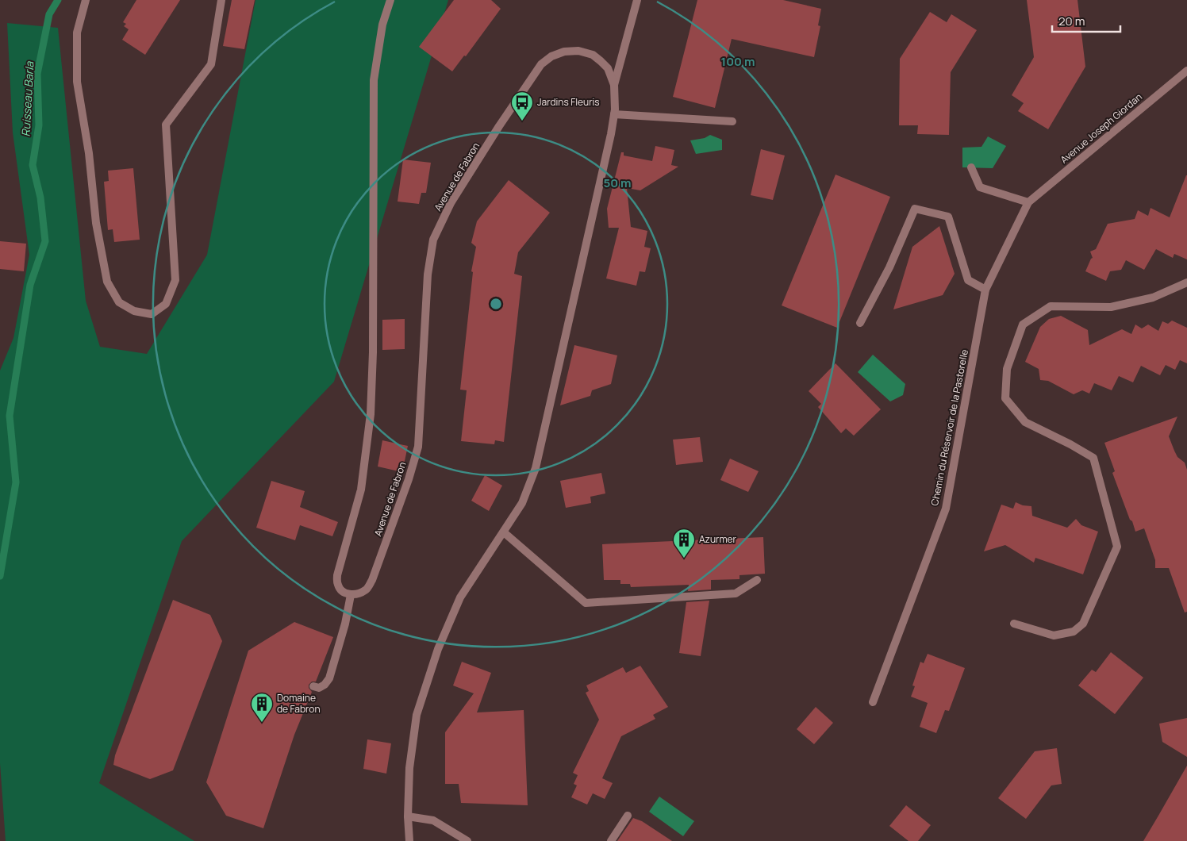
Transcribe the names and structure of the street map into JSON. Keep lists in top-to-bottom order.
{
  "streets": {
    "street": ["Avenue Joseph Giordan", "Avenue de Fabron", "Chemin du Réservoir de la Pastorelle"]
  },
  "crossings": [
    ["Avenue Joseph Giordan", "Chemin du Réservoir de la Pastorelle"]
  ],
  "water": ["Ruisseau Barla"],
  "places": {
    "bus stop": ["Jardins Fleuris"],
    "building": ["Azurmer", "Domaine de Fabron"]
  },
  "scale_bar": "20 m",
  "rings": ["100 m", "50 m"]
}
